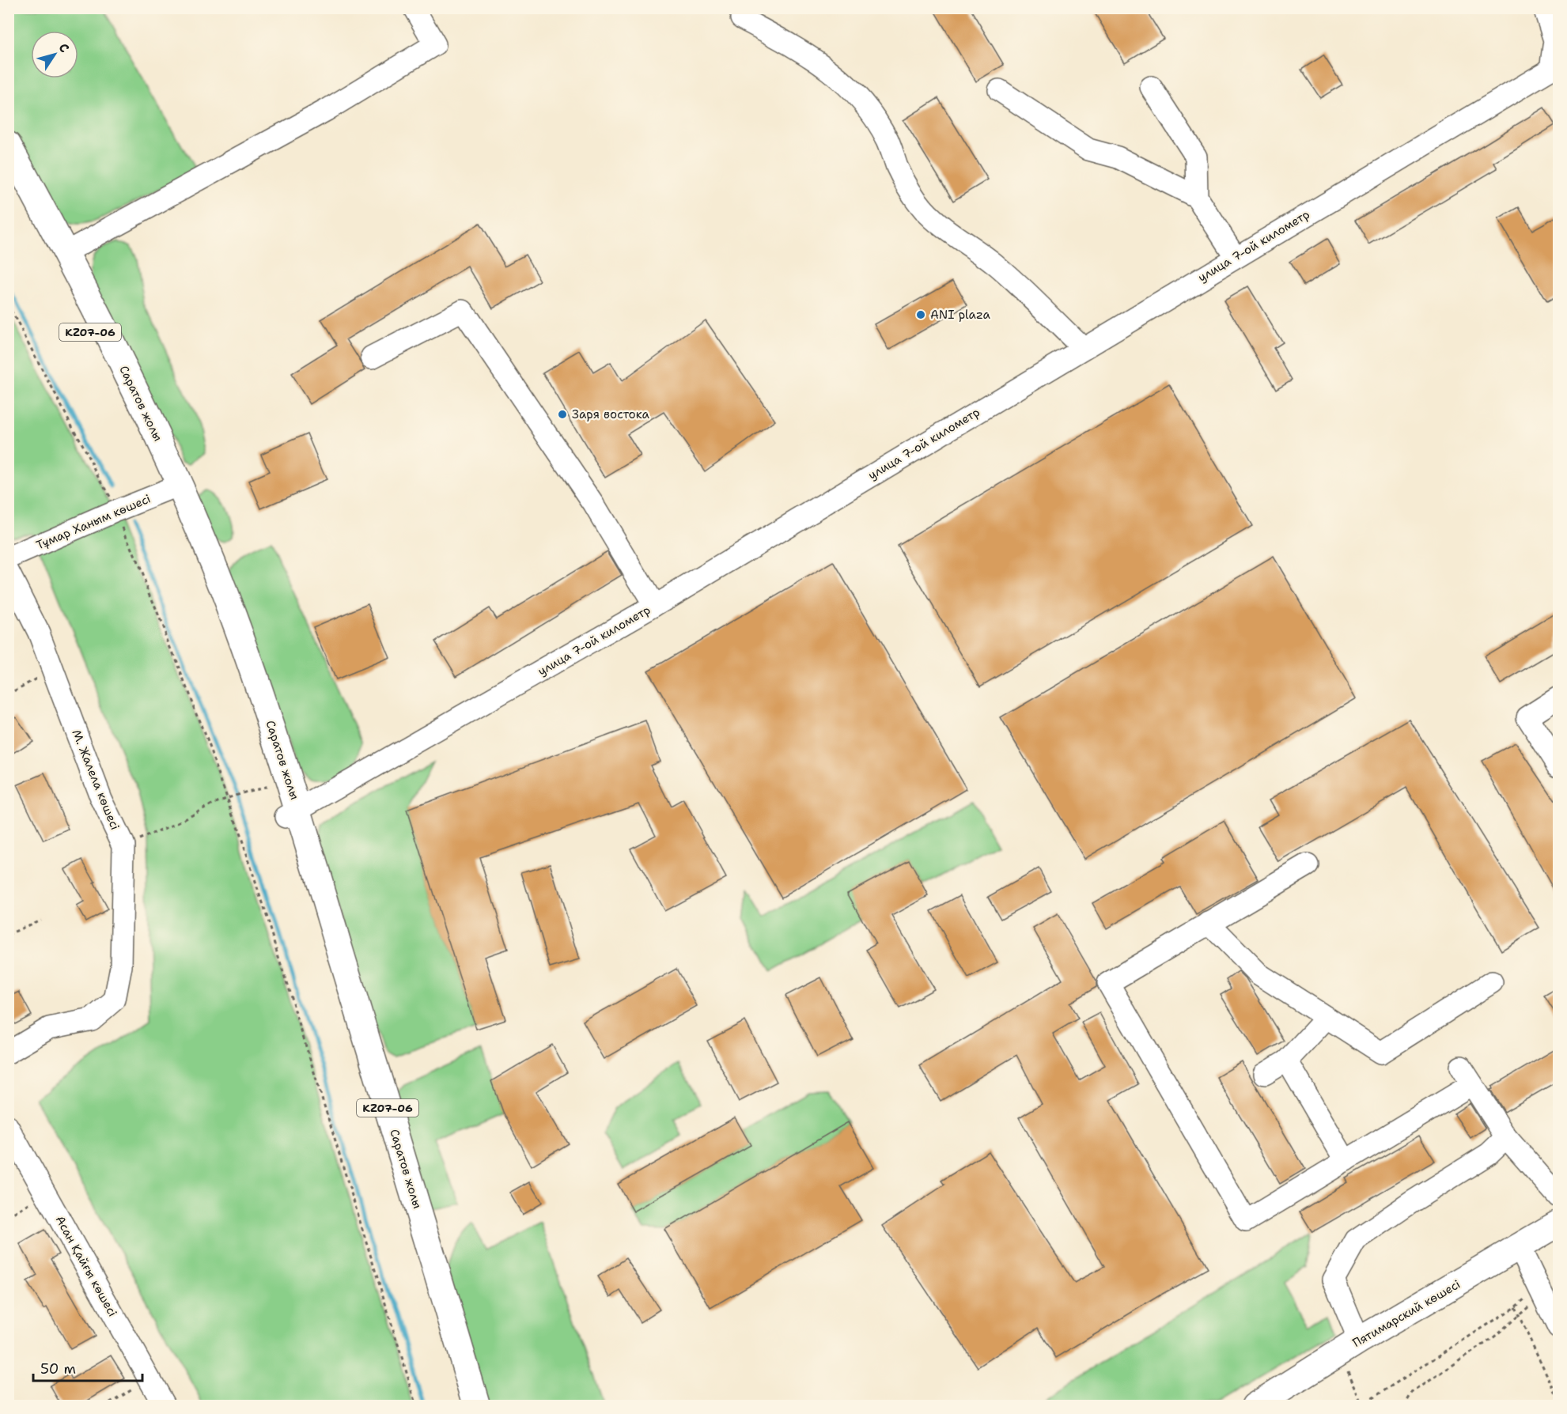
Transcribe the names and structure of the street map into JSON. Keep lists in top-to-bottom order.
{
  "streets": {
    "main road": ["KZ07-06", "Саратов жолы", "Пятимарский көшесі"],
    "street": [
      "улица 7-ой километр",
      "Тұмар Ханым көшесі",
      "М. Жалела көшесі",
      "Асан Қайғы көшесі"
    ]
  },
  "crossings": [
    ["улица 7-ой километр", "Саратов жолы"],
    ["Саратов жолы", "Тұмар Ханым көшесі"]
  ],
  "places": ["ANI plaza", "Заря востока"],
  "scale_bar": "50 m",
  "north": "top right"
}
